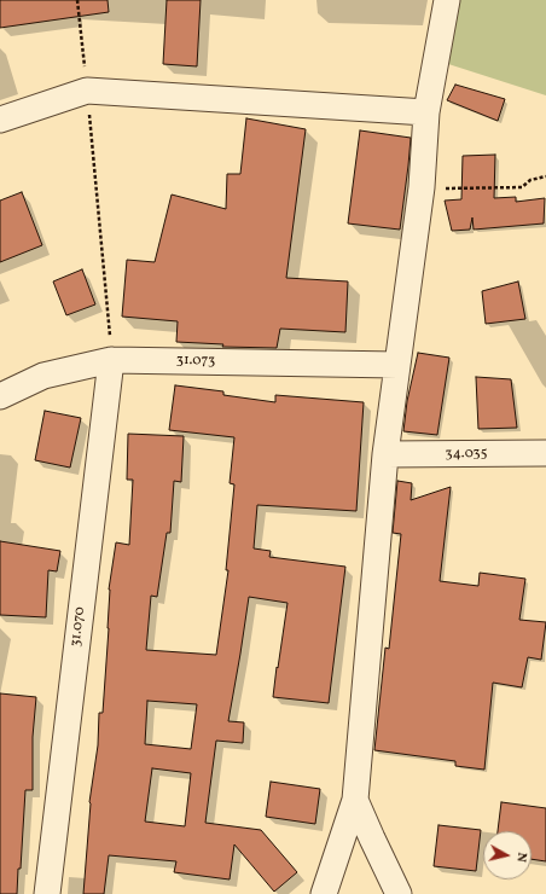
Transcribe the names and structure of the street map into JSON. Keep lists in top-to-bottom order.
{
  "streets": {
    "street": ["31.073", "34.035", "31.070"]
  },
  "crossings": [
    ["31.073", "31.070"]
  ],
  "north": "right"
}
